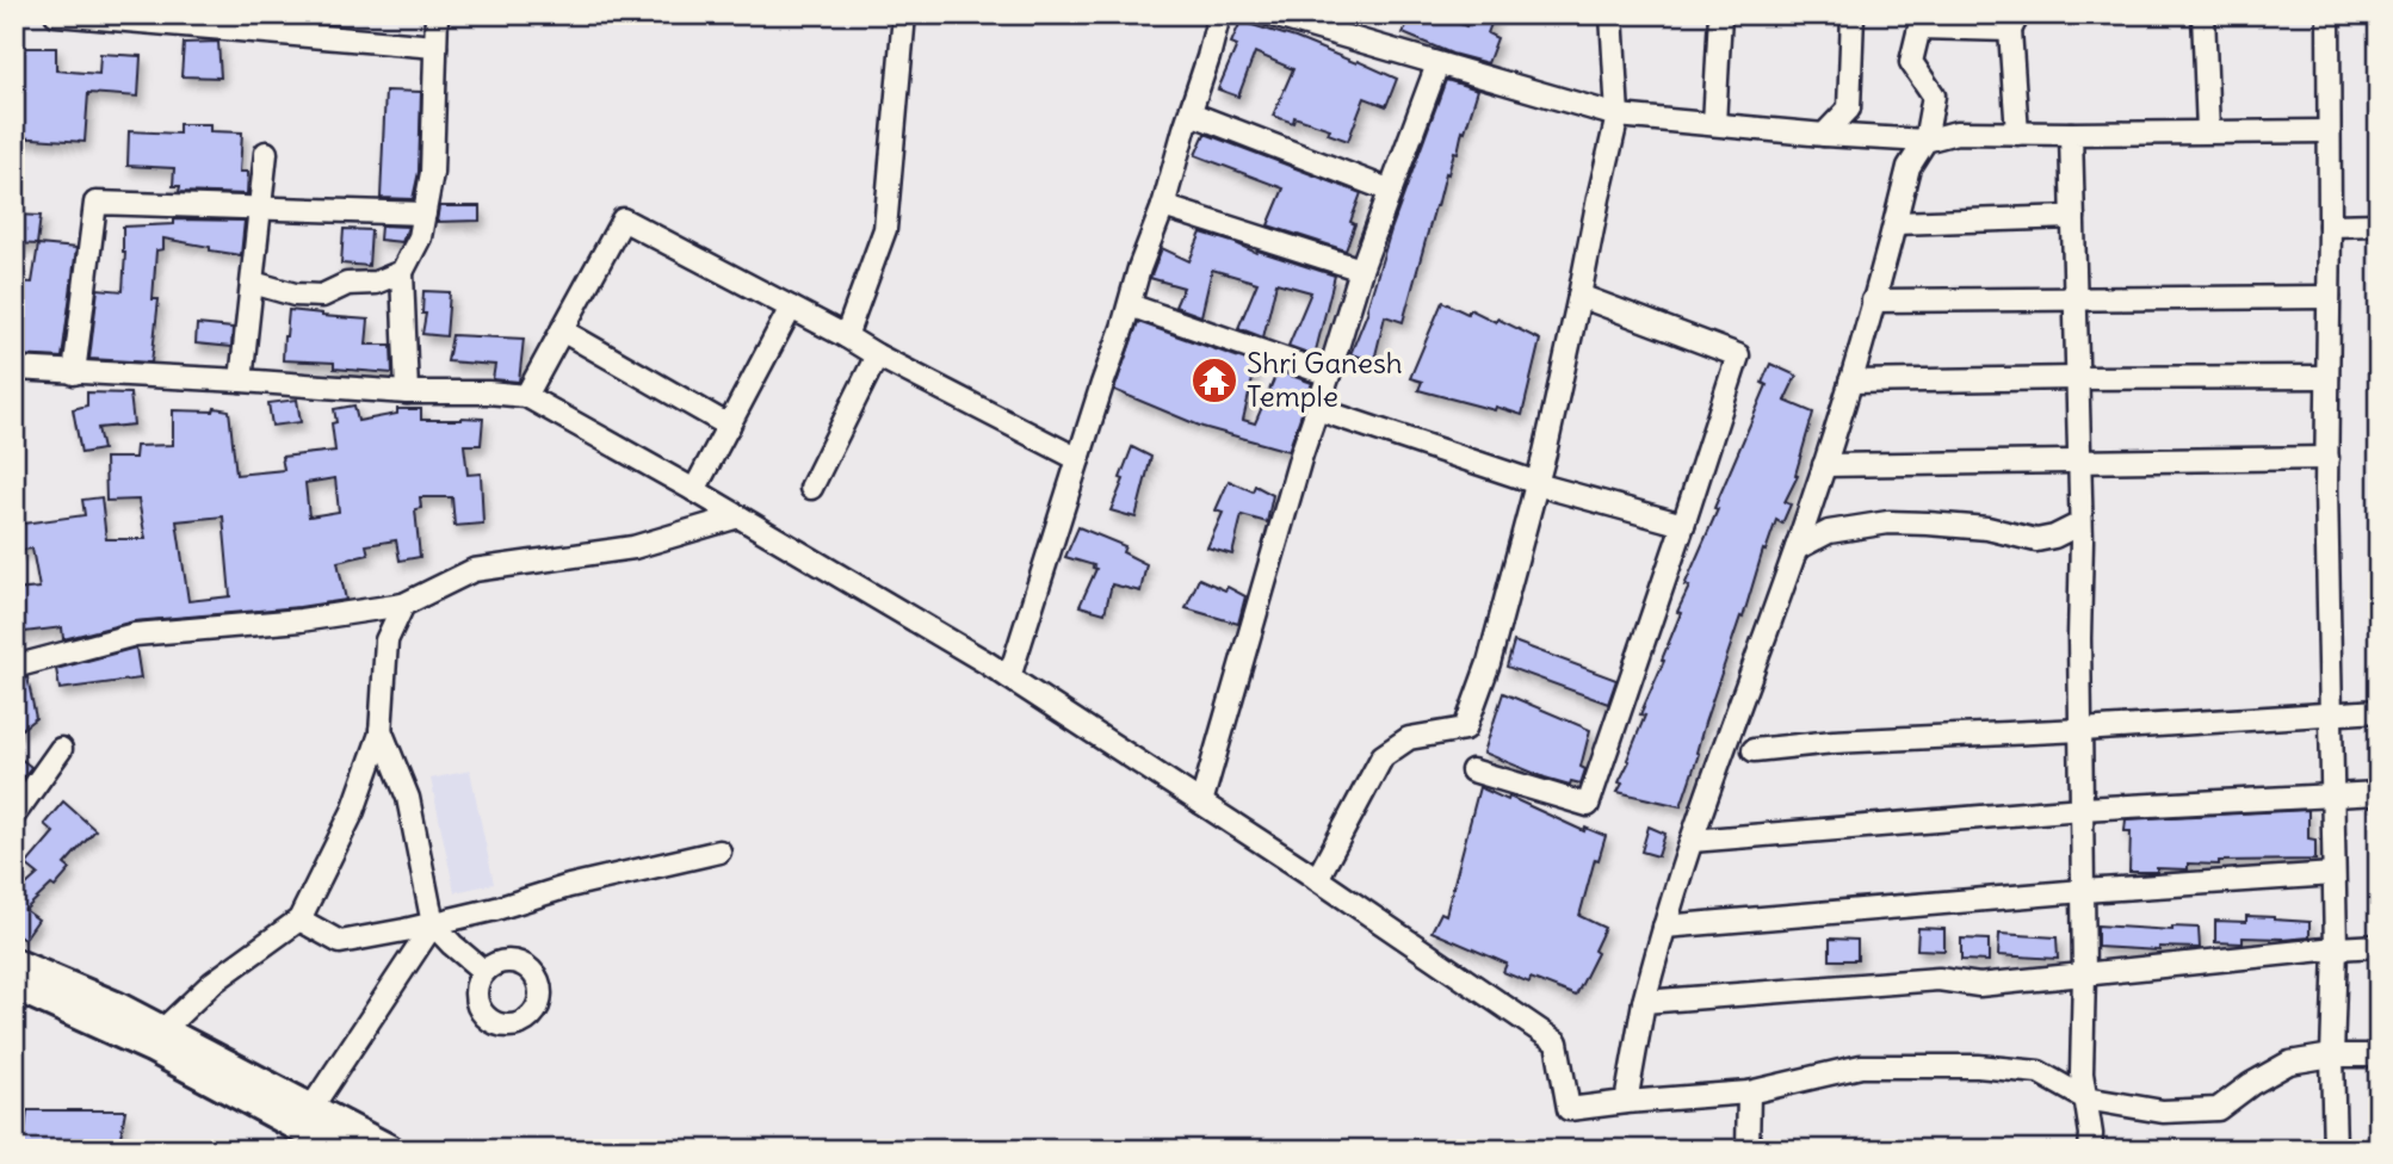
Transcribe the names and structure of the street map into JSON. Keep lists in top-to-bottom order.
{
  "places": {
    "temple": ["Shri Ganesh Temple"]
  }
}
